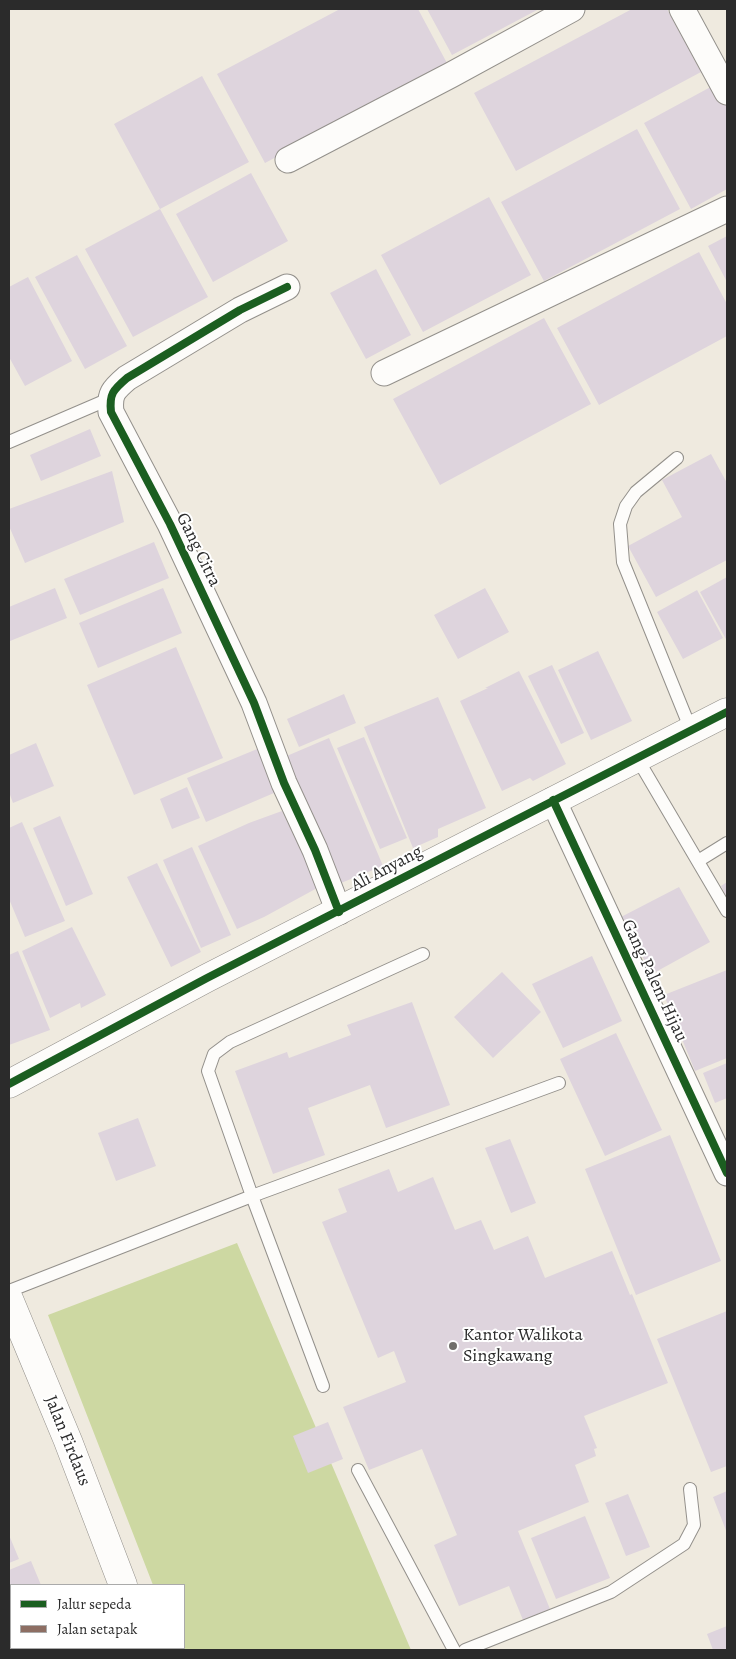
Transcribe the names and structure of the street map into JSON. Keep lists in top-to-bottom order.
{
  "streets": {
    "street": [
      "Gang Citra",
      "Ali Anyang",
      "Gang Palem Hijau",
      "Jalan Firdaus"
    ]
  },
  "crossings": [
    ["Gang Citra", "Ali Anyang"],
    ["Ali Anyang", "Gang Palem Hijau"]
  ],
  "places": ["Kantor Walikota Singkawang"],
  "legend": ["Jalur sepeda", "Jalan setapak"]
}
